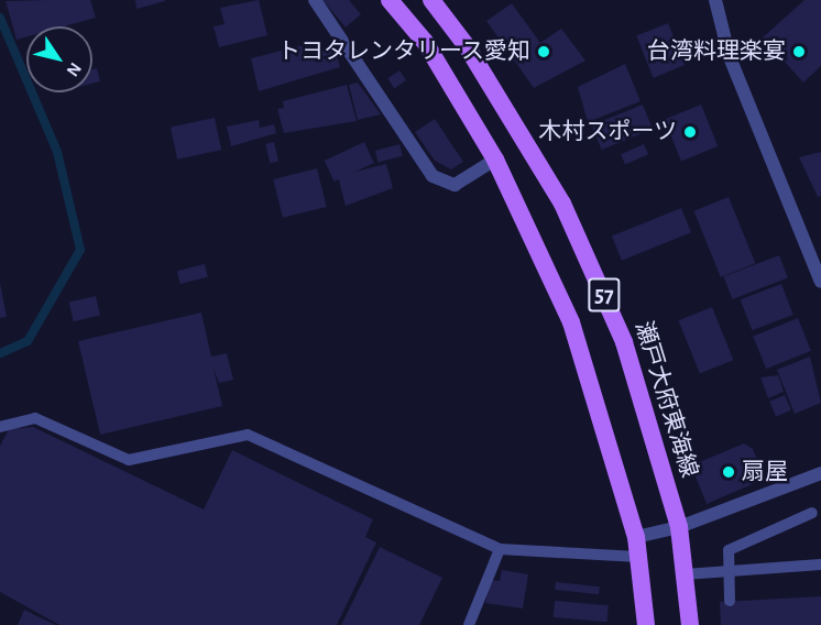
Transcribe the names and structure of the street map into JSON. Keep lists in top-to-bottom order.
{
  "streets": {
    "main road": ["57", "瀬戸大府東海線"]
  },
  "places": [
    "トヨタレンタリース愛知",
    "台湾料理楽宴",
    "木村スポーツ",
    "扇屋"
  ],
  "north": "bottom right"
}
